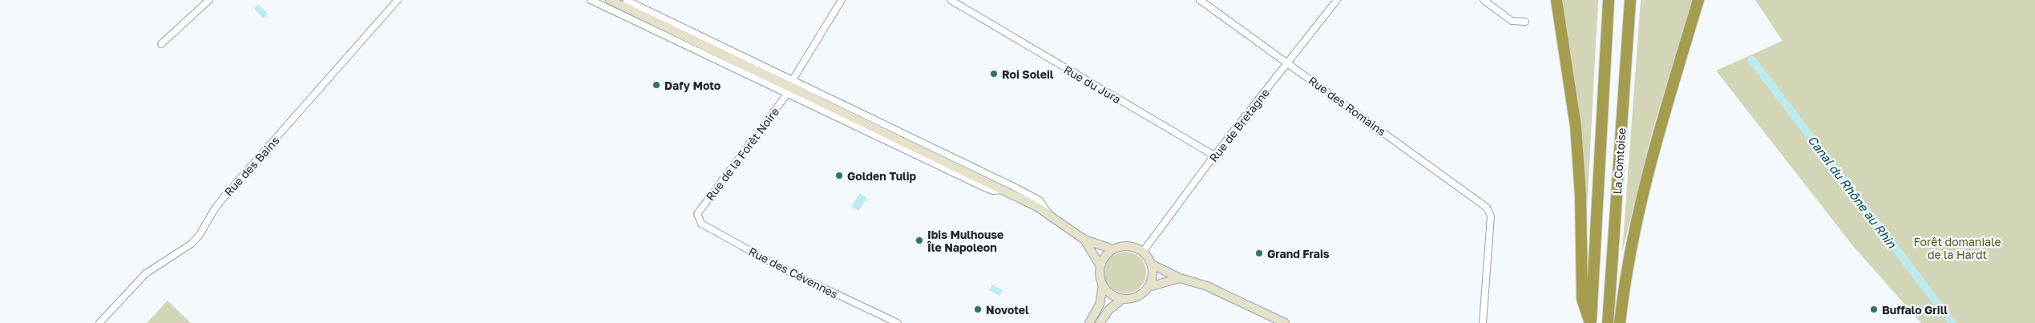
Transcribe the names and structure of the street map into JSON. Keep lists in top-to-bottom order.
{
  "streets": {
    "highway": ["La Comtoise"],
    "street": [
      "Rue du Jura",
      "Rue des Romains",
      "Rue de Bretagne",
      "Rue de la Forêt Noire",
      "Rue des Bains",
      "Rue des Cévennes"
    ]
  },
  "crossings": [
    ["Rue du Jura", "Rue de Bretagne"],
    ["Rue des Romains", "Rue de Bretagne"],
    ["Rue de la Forêt Noire", "Rue des Cévennes"]
  ],
  "water": ["Canal du Rhône au Rhin"],
  "parks": ["Forêt domaniale de la Hardt"],
  "places": [
    "Roi Soleil",
    "Dafy Moto",
    "Golden Tulip",
    "Ibis Mulhouse Île Napoleon",
    "Grand Frais",
    "Novotel",
    "Buffalo Grill"
  ]
}
